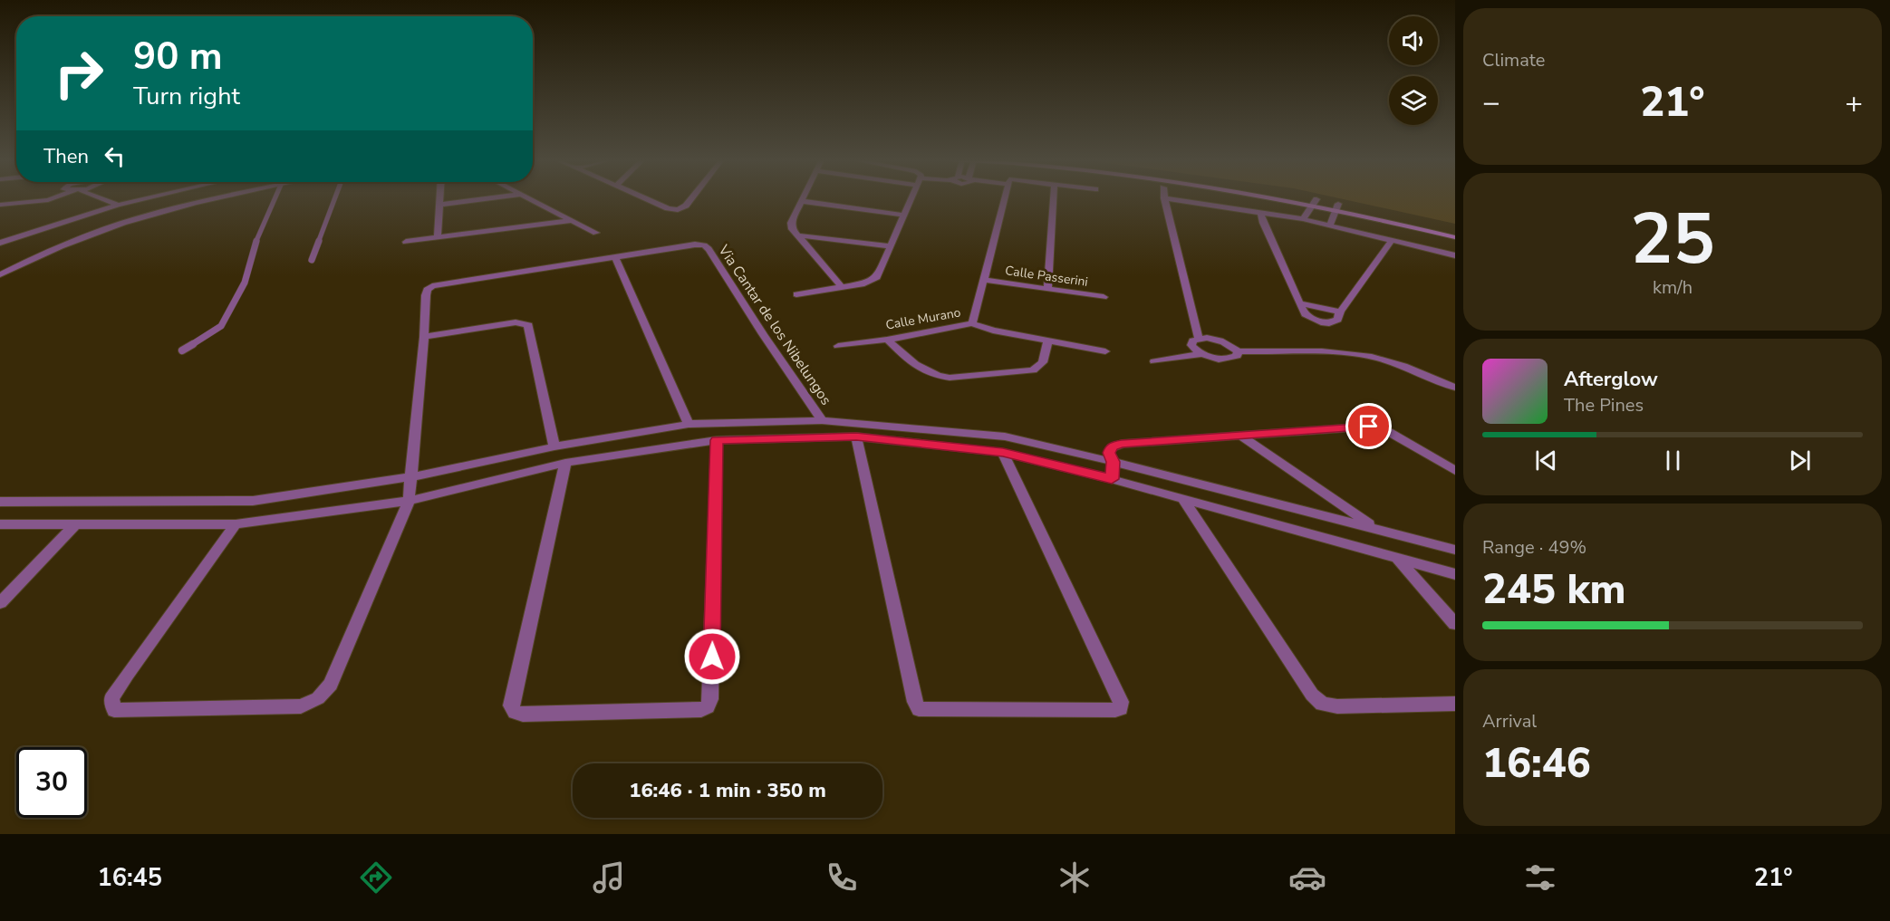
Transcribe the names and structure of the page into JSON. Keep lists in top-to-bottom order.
{
  "streets": {
    "street": ["Calle Passerini", "Calle Murano", "Via Cantar de los Nibelungos"]
  },
  "crossings": [
    ["Calle Passerini", "Calle Murano"]
  ],
  "page": {
    "tile": [
      "Climate",
      ["25", "km/h"],
      ["Range · 49%", "245 km"],
      ["Arrival", "16:46"]
    ],
    "turn": ["90 m", "Turn right"],
    "heat": ["−", "21°", "+"],
    "then": "Then",
    "song": ["Afterglow", "The Pines"],
    "limit": "30",
    "trip": "16:46 · 1 min · 350 m",
    "tabs": ["16:45", "21°"]
  }
}
